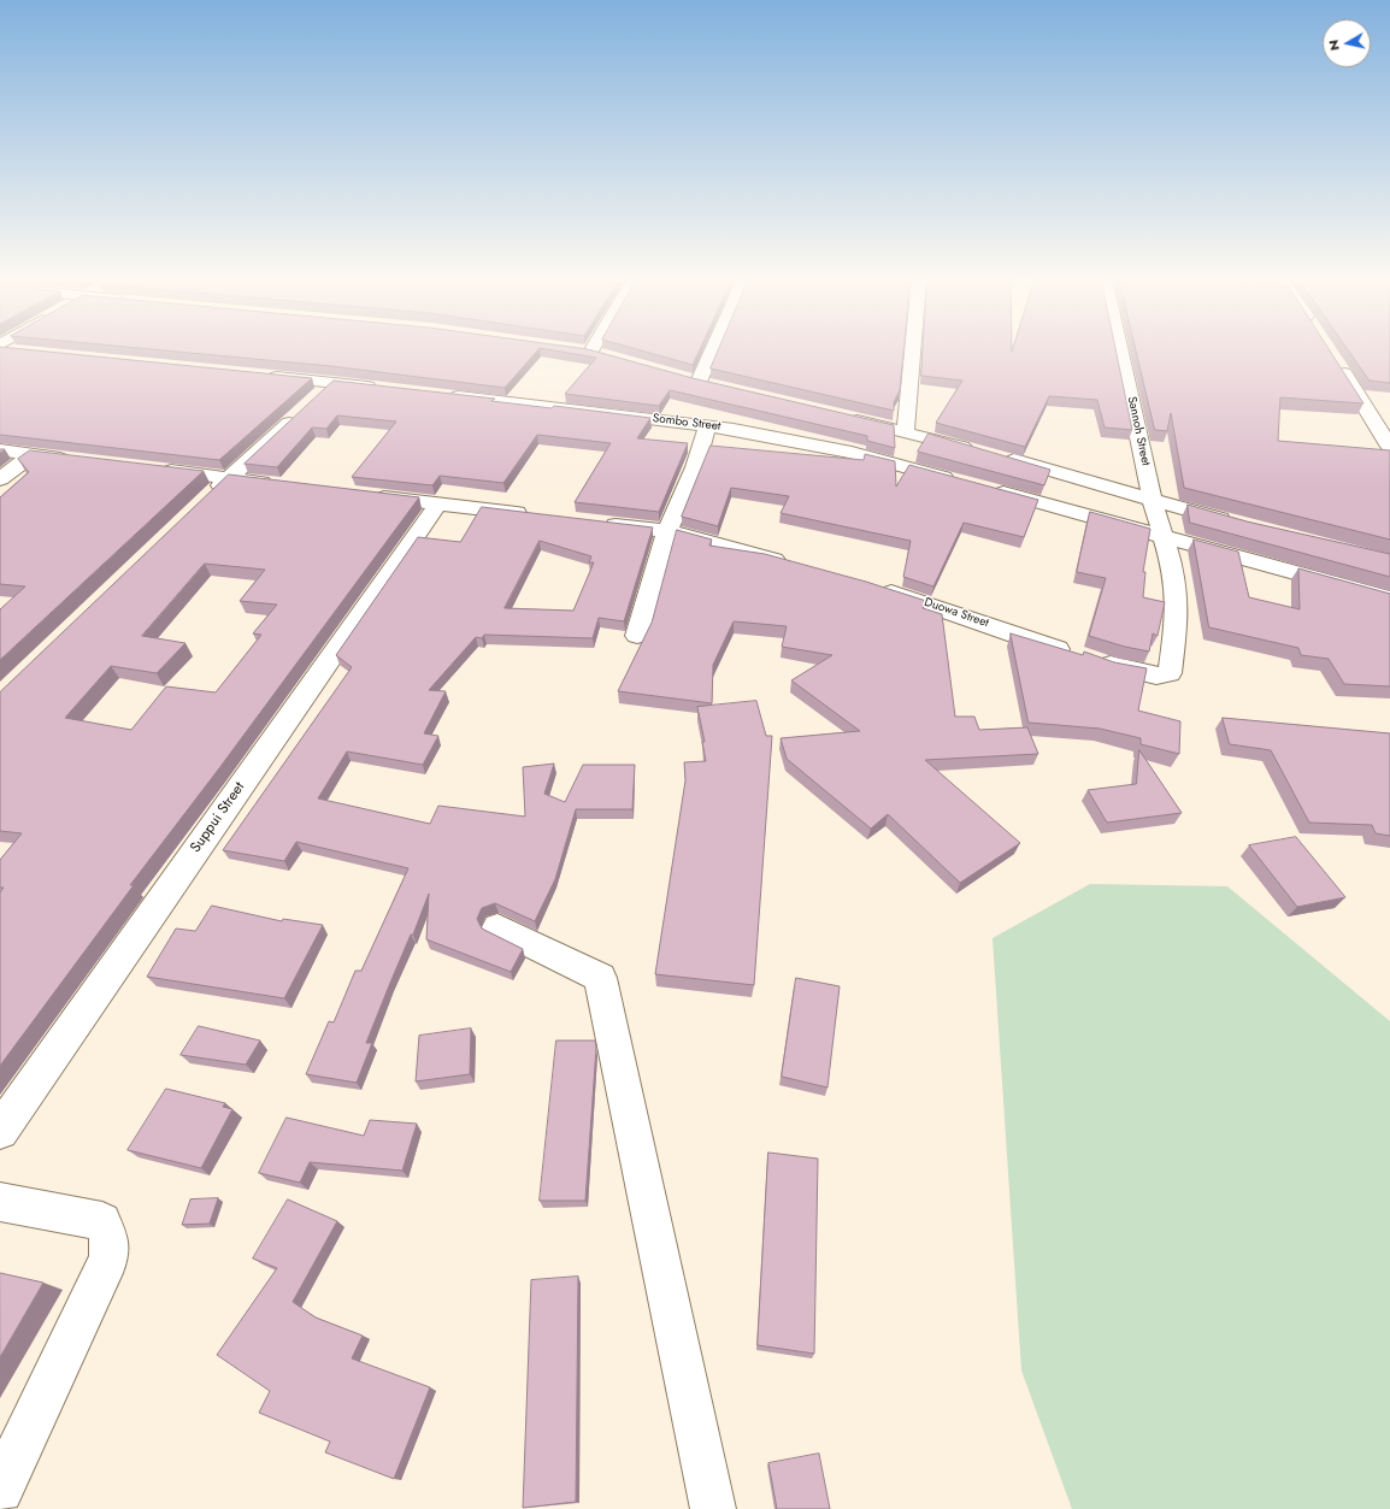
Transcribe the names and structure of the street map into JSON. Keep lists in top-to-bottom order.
{
  "streets": {
    "street": [
      "Sombo Street",
      "Sannoh Street",
      "Duowa Street",
      "Suppui Street"
    ]
  },
  "crossings": [
    ["Sannoh Street", "Duowa Street"]
  ],
  "north": "left"
}
